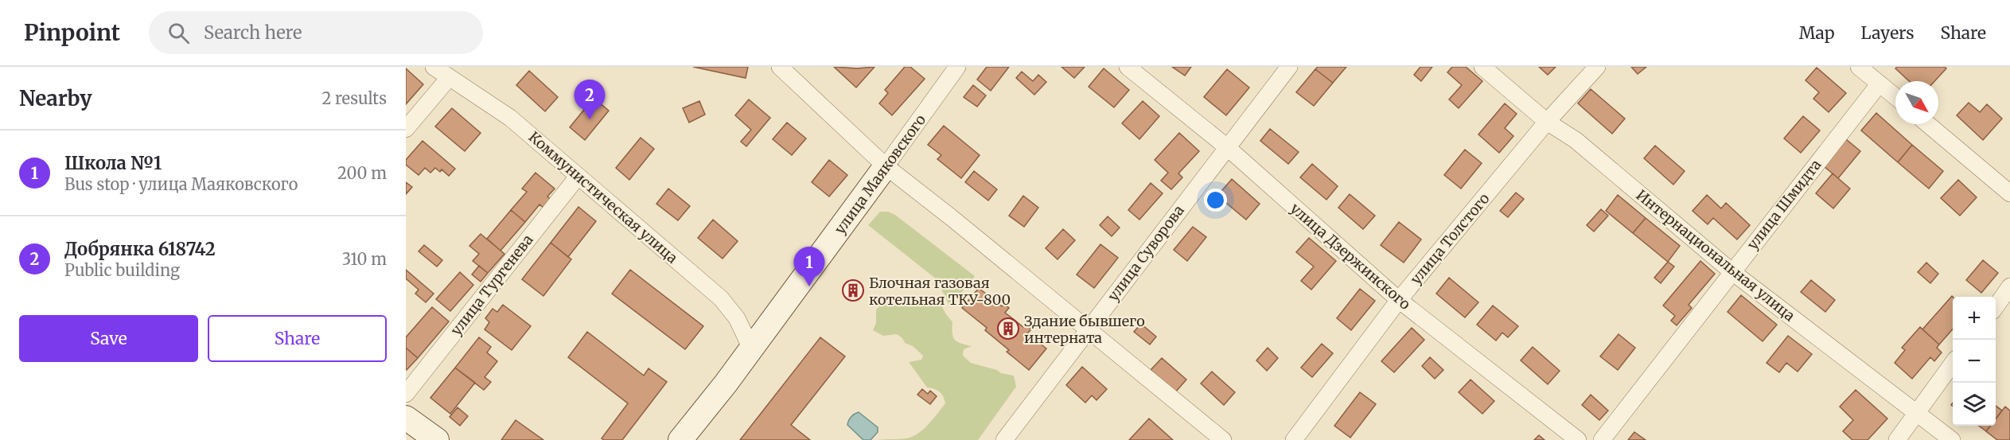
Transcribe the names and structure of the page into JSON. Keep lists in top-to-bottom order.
{
  "streets": {
    "street": [
      "улица Маяковского",
      "Коммунистическая улица",
      "улица Шмидта",
      "улица Толстого",
      "улица Суворова",
      "Интернациональная улица",
      "улица Дзержинского",
      "улица Тургенева"
    ]
  },
  "crossings": [
    ["улица Маяковского", "Коммунистическая улица"],
    ["Коммунистическая улица", "улица Тургенева"],
    ["улица Шмидта", "Интернациональная улица"],
    ["улица Толстого", "Интернациональная улица"],
    ["улица Толстого", "улица Дзержинского"],
    ["улица Суворова", "улица Дзержинского"]
  ],
  "places": {
    "building": ["Блочная газовая котельная ТКУ-800", "Здание бывшего интерната"]
  },
  "north": "bottom right",
  "page": {
    "header": "Pinpoint",
    "search": "Search here",
    "nav": ["Map", "Layers", "Share"],
    "heading": ["Nearby", "2 results"],
    "pins": ["2", "1"],
    "list": [
      {
        "mark": "1",
        "name": "Школа №1",
        "note": "Bus stop · улица Маяковского",
        "value": "200 m"
      },
      {
        "mark": "2",
        "name": "Добрянка 618742",
        "note": "Public building",
        "value": "310 m"
      }
    ],
    "map_buttons": ["+", "−"],
    "buttons": ["Save", "Share"]
  }
}
